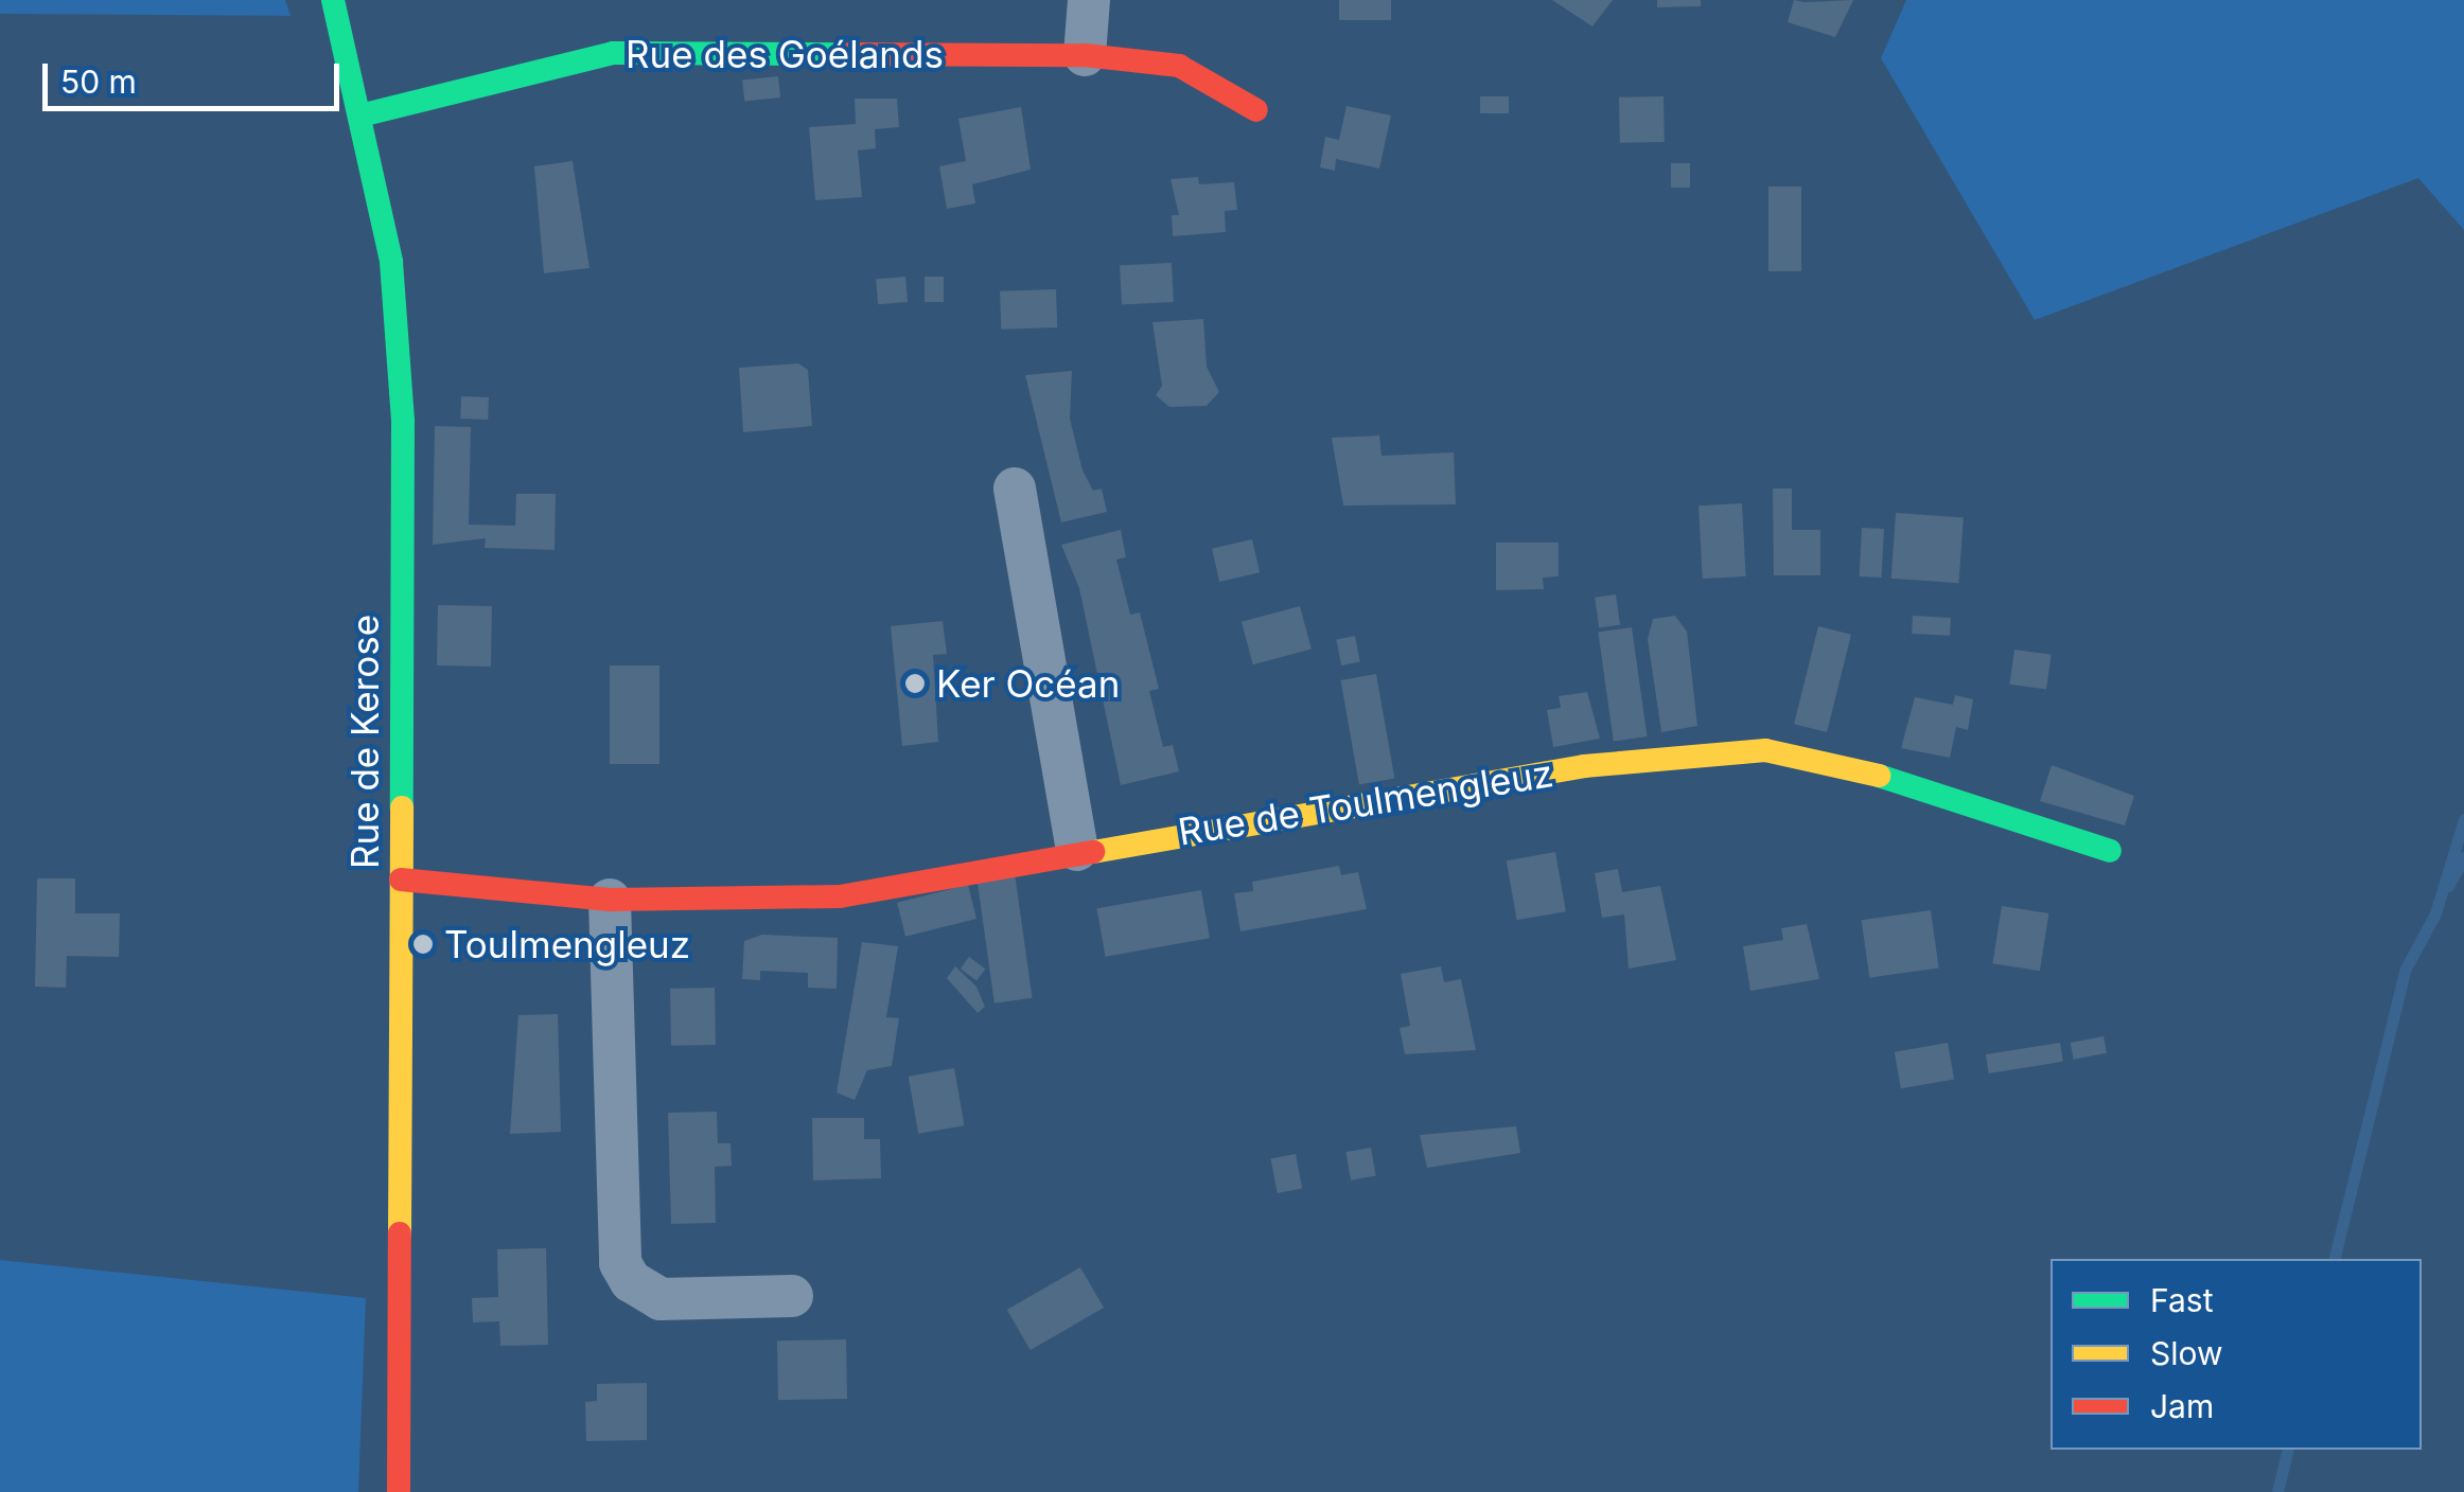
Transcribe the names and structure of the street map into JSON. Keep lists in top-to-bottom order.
{
  "streets": {
    "street": ["Rue des Goélands", "Rue de Kerose", "Rue de Toulmengleuz"]
  },
  "crossings": [
    ["Rue des Goélands", "Rue de Kerose"],
    ["Rue de Kerose", "Rue de Toulmengleuz"]
  ],
  "places": ["Ker Océan", "Toulmengleuz"],
  "legend": ["Fast", "Slow", "Jam"],
  "scale_bar": "50 m"
}
